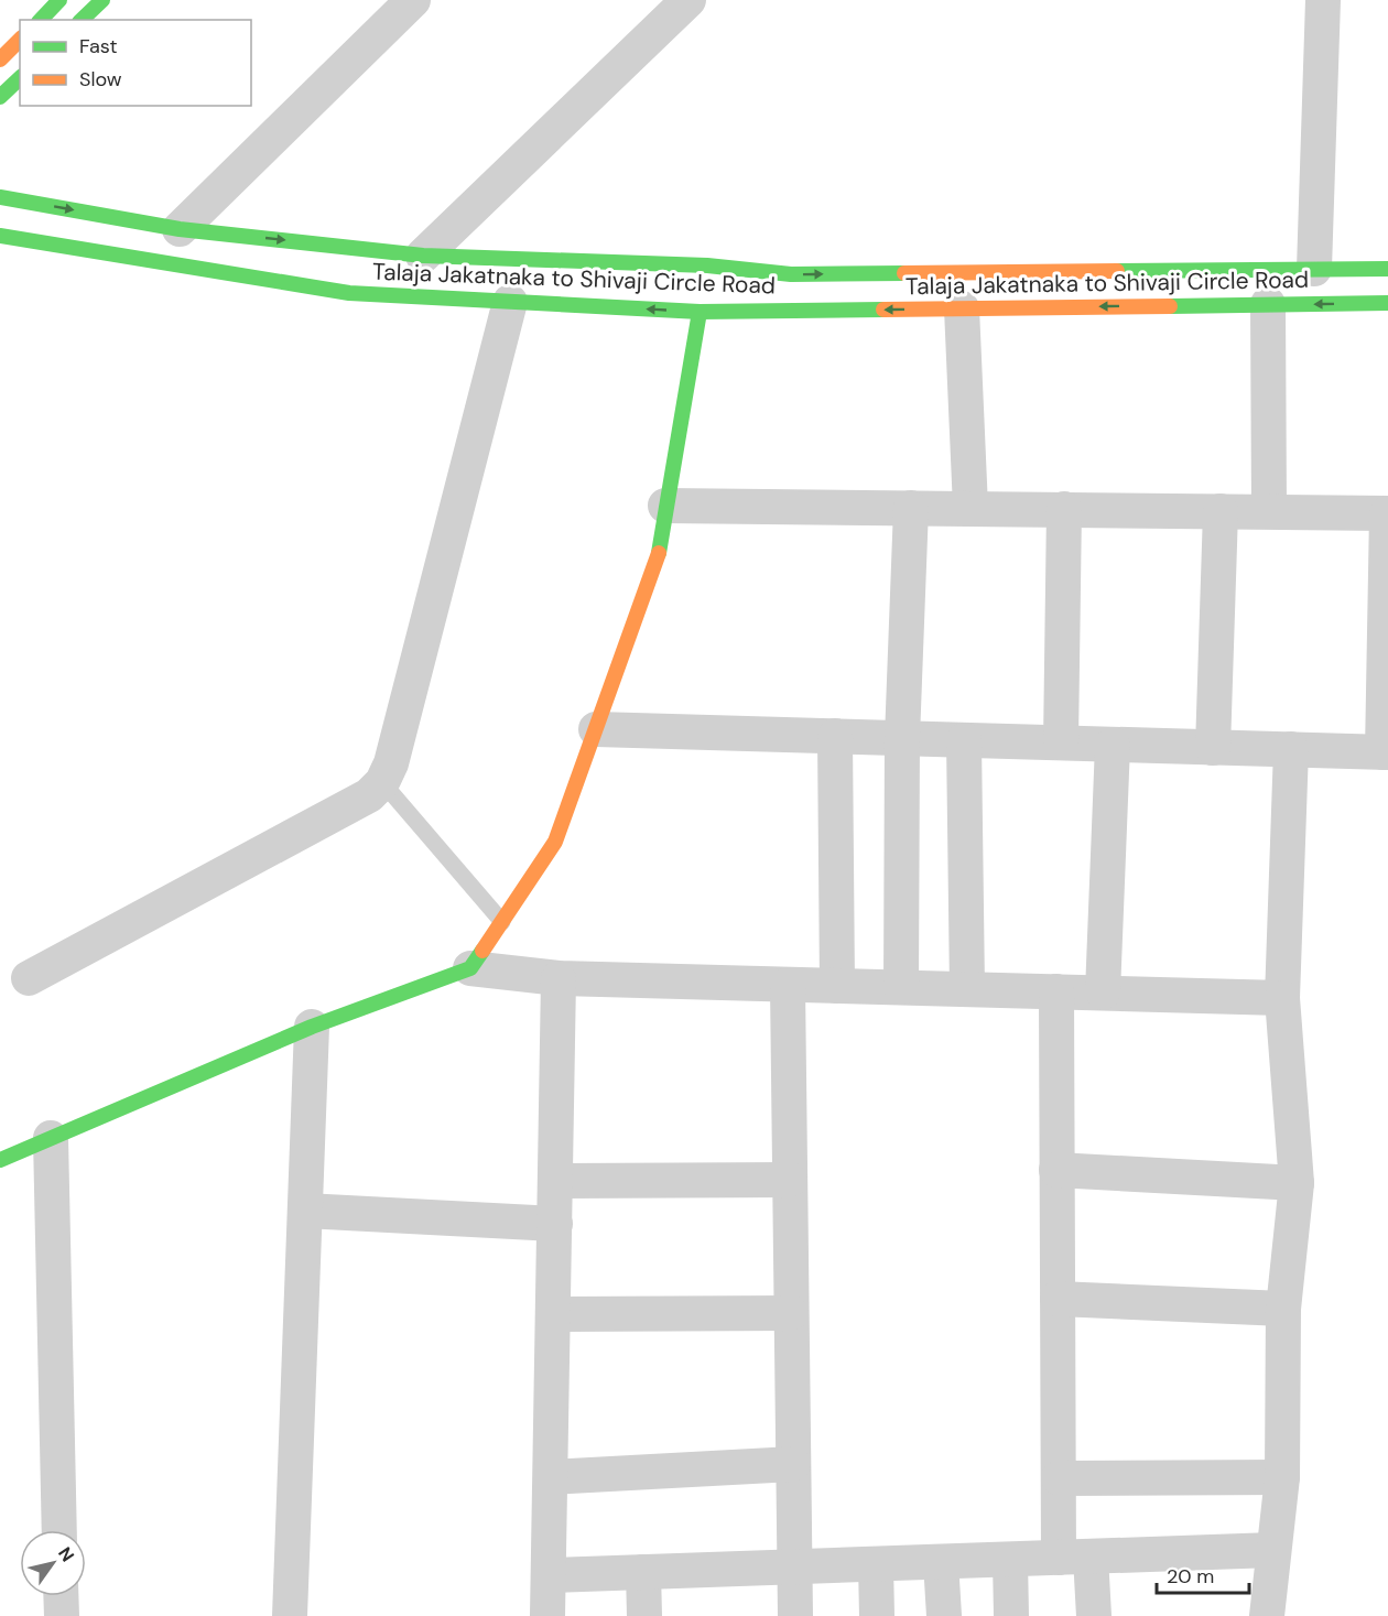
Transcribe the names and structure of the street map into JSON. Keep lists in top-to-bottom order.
{
  "streets": {
    "main road": ["Talaja Jakatnaka to Shivaji Circle Road"]
  },
  "legend": ["Fast", "Slow"],
  "scale_bar": "20 m",
  "north": "top right"
}
